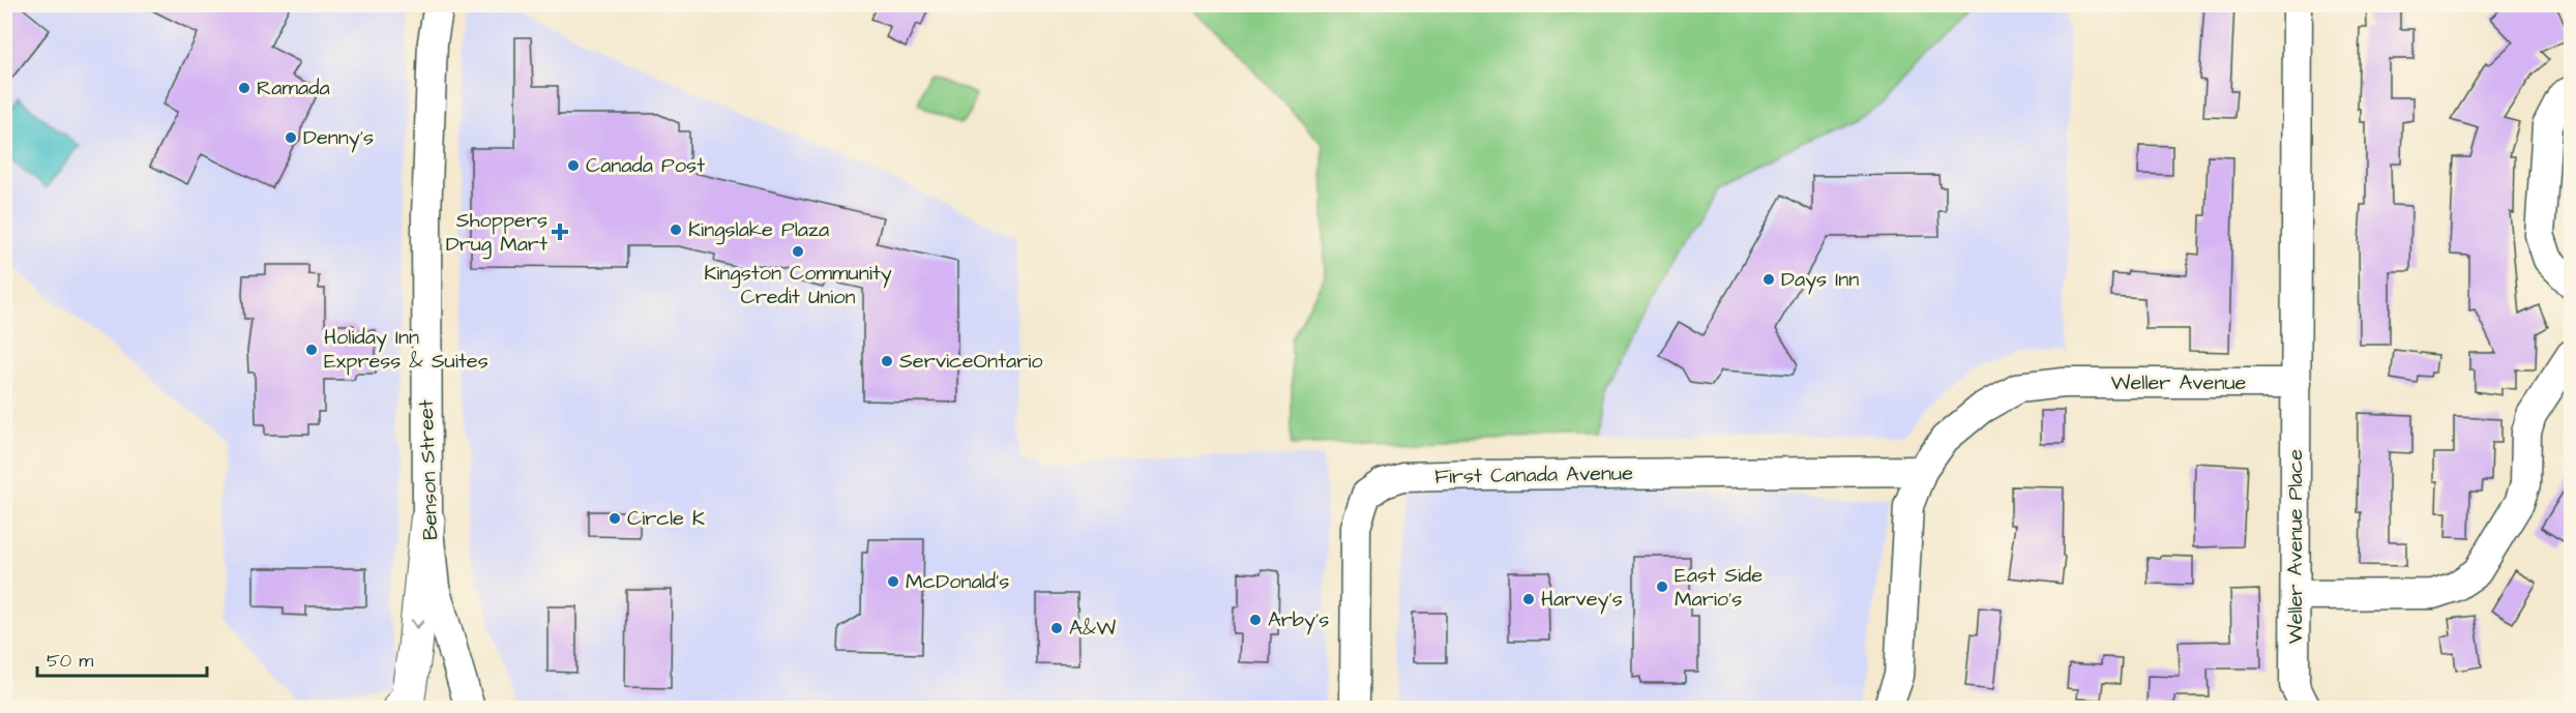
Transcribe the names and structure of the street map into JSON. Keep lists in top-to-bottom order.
{
  "streets": {
    "street": [
      "Weller Avenue",
      "Benson Street",
      "First Canada Avenue",
      "Weller Avenue Place"
    ]
  },
  "crossings": [
    ["Weller Avenue", "First Canada Avenue"],
    ["Weller Avenue", "Weller Avenue Place"]
  ],
  "places": {
    "other": [
      "Ramada",
      "Denny's",
      "Canada Post",
      "Kingslake Plaza",
      "Kingston Community Credit Union",
      "Days Inn",
      "Holiday Inn Express & Suites",
      "ServiceOntario",
      "Circle K",
      "McDonald's",
      "East Side Mario's",
      "Harvey's",
      "Arby's",
      "A&W"
    ],
    "health": ["Shoppers Drug Mart"]
  },
  "scale_bar": "50 m"
}
